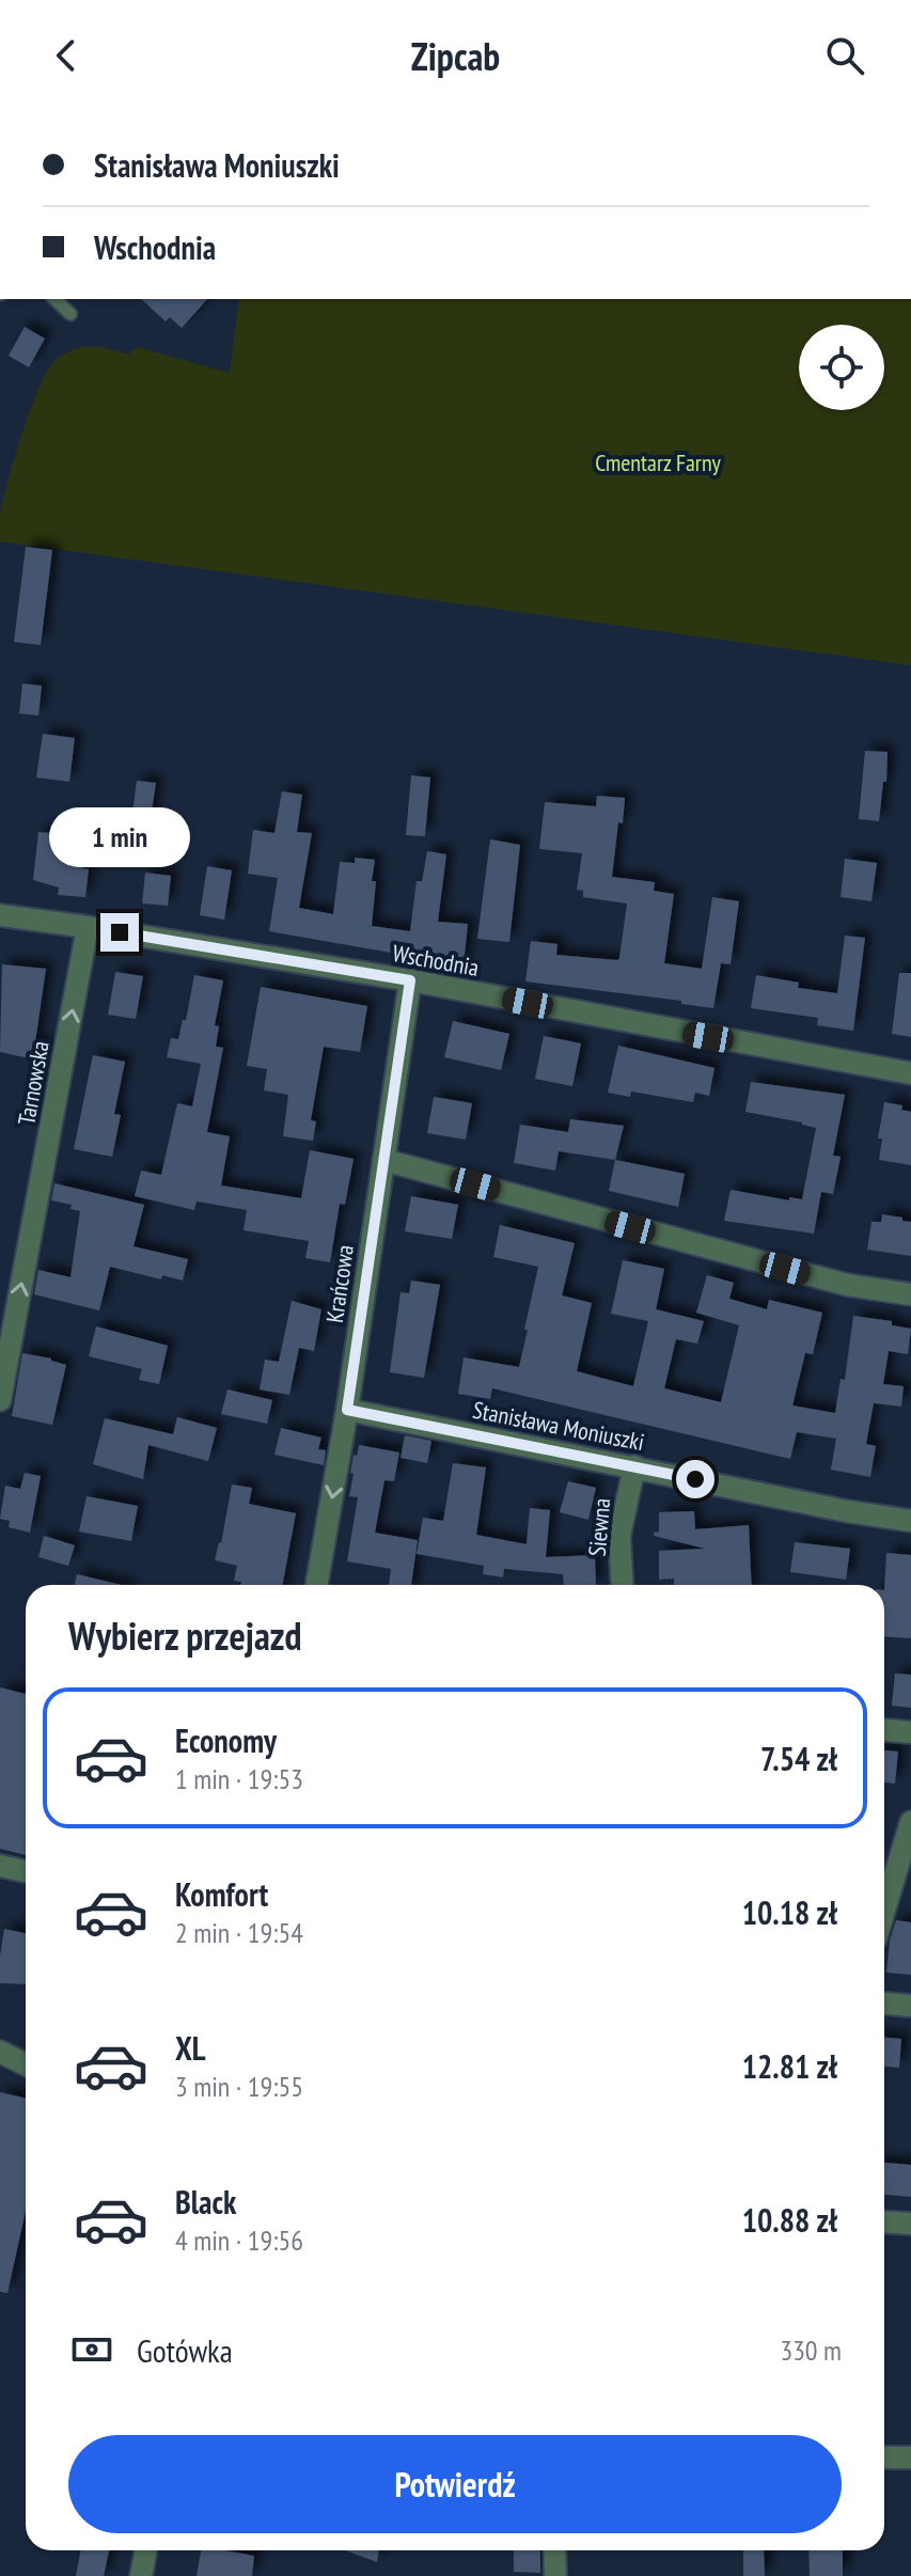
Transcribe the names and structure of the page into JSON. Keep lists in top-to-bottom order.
{
  "streets": {
    "street": [
      "Wschodnia",
      "Tarnowska",
      "Krańcowa",
      "Stanisława Moniuszki",
      "Siewna"
    ]
  },
  "crossings": [
    ["Wschodnia", "Tarnowska"],
    ["Wschodnia", "Krańcowa"],
    ["Krańcowa", "Stanisława Moniuszki"],
    ["Stanisława Moniuszki", "Siewna"]
  ],
  "one_way": ["Tarnowska"],
  "parks": ["Cmentarz Farny"],
  "page": {
    "header": "Zipcab",
    "banner": ["Stanisława Moniuszki", "Wschodnia"],
    "bubble": "1 min",
    "heading": "Wybierz przejazd",
    "list": [
      {
        "name": "Economy",
        "note": "1 min · 19:53",
        "value": "7.54 zł"
      },
      {
        "name": "Komfort",
        "note": "2 min · 19:54",
        "value": "10.18 zł"
      },
      {
        "name": "XL",
        "note": "3 min · 19:55",
        "value": "12.81 zł"
      },
      {
        "name": "Black",
        "note": "4 min · 19:56",
        "value": "10.88 zł"
      }
    ],
    "pay": ["Gotówka", "330 m"],
    "buttons": "Potwierdź"
  }
}
